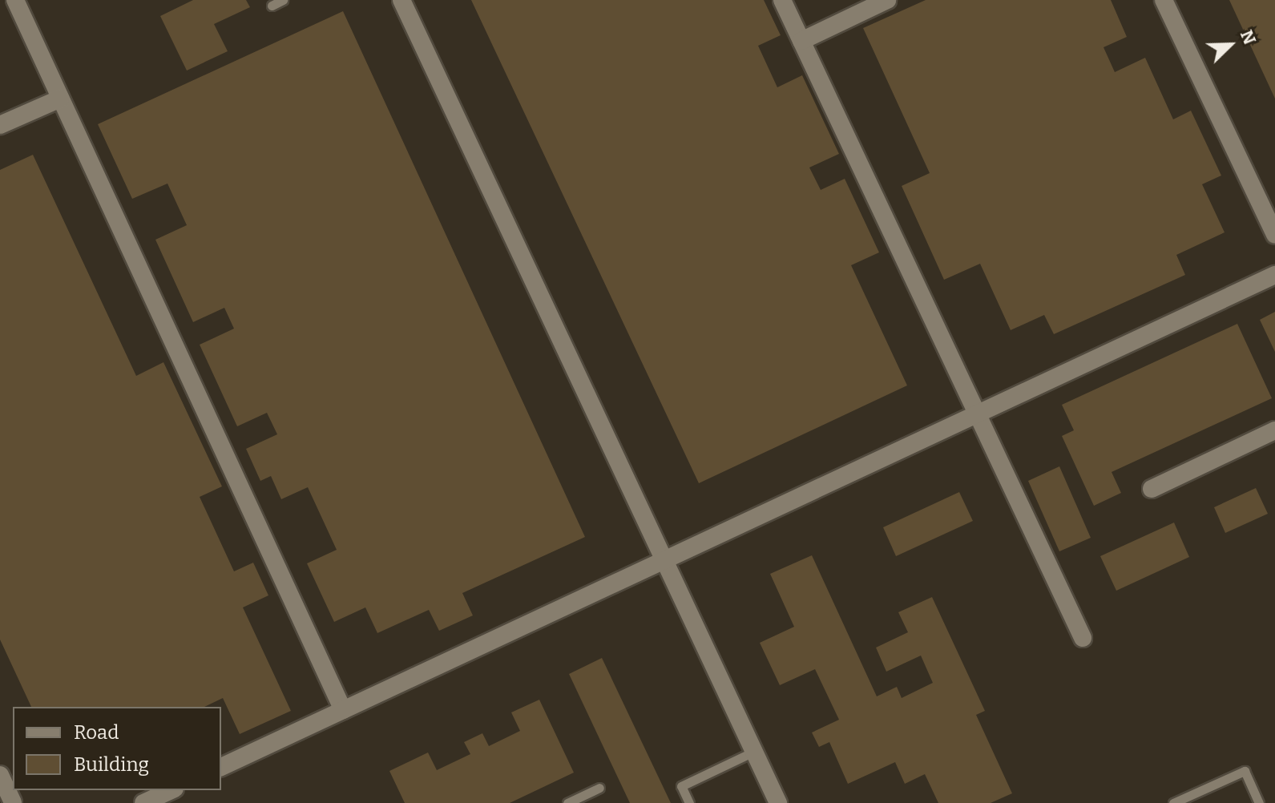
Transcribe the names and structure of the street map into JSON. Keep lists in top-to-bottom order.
{
  "legend": ["Road", "Building"],
  "north": "top right"
}
